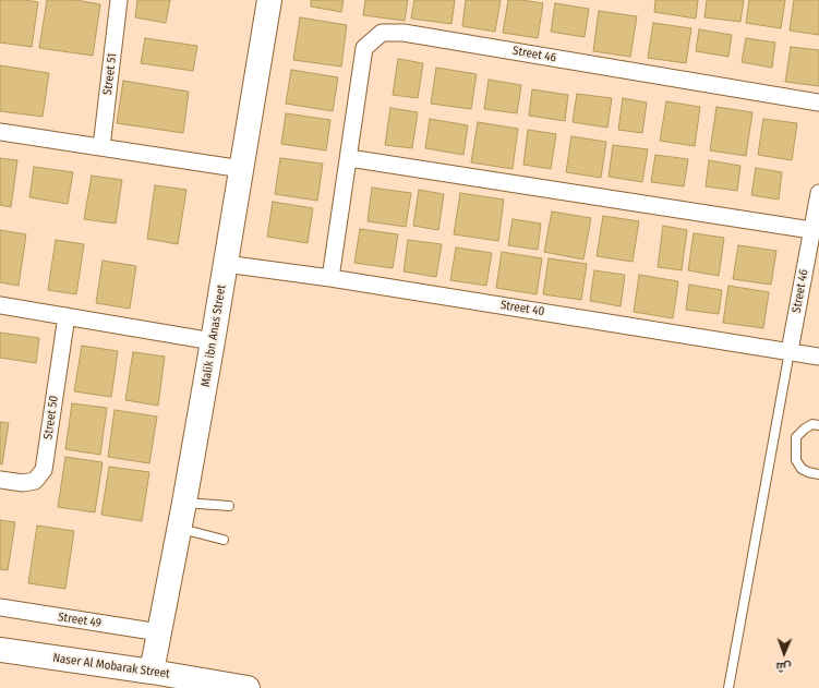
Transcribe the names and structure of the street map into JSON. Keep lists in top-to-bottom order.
{
  "streets": {
    "street": [
      "Street 46",
      "Street 51",
      "Street 40",
      "Malik ibn Anas Street",
      "Street 50",
      "Street 49",
      "Naser Al Mobarak Street"
    ]
  },
  "crossings": [
    ["Street 46", "Street 40"],
    ["Street 40", "Malik ibn Anas Street"],
    ["Malik ibn Anas Street", "Street 49"],
    ["Malik ibn Anas Street", "Naser Al Mobarak Street"]
  ],
  "north": "bottom"
}
